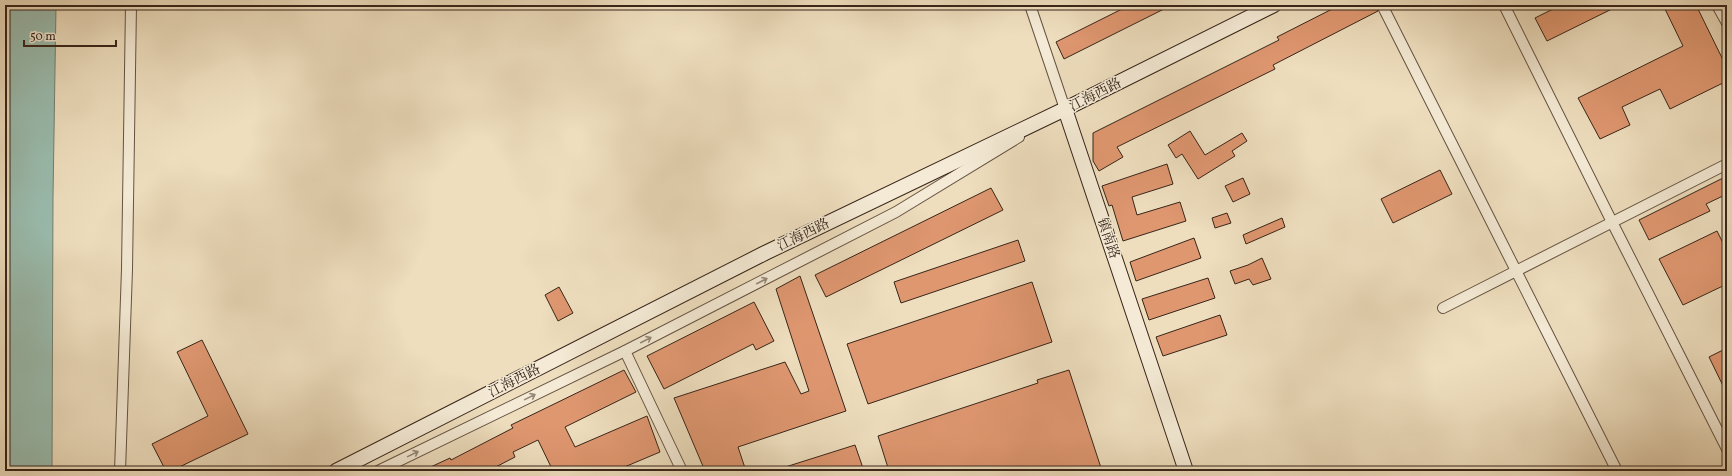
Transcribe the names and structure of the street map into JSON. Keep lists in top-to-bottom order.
{
  "streets": {
    "main road": ["江海西路", "镇南路"]
  },
  "crossings": [
    ["江海西路", "镇南路"]
  ],
  "scale_bar": "50 m"
}
